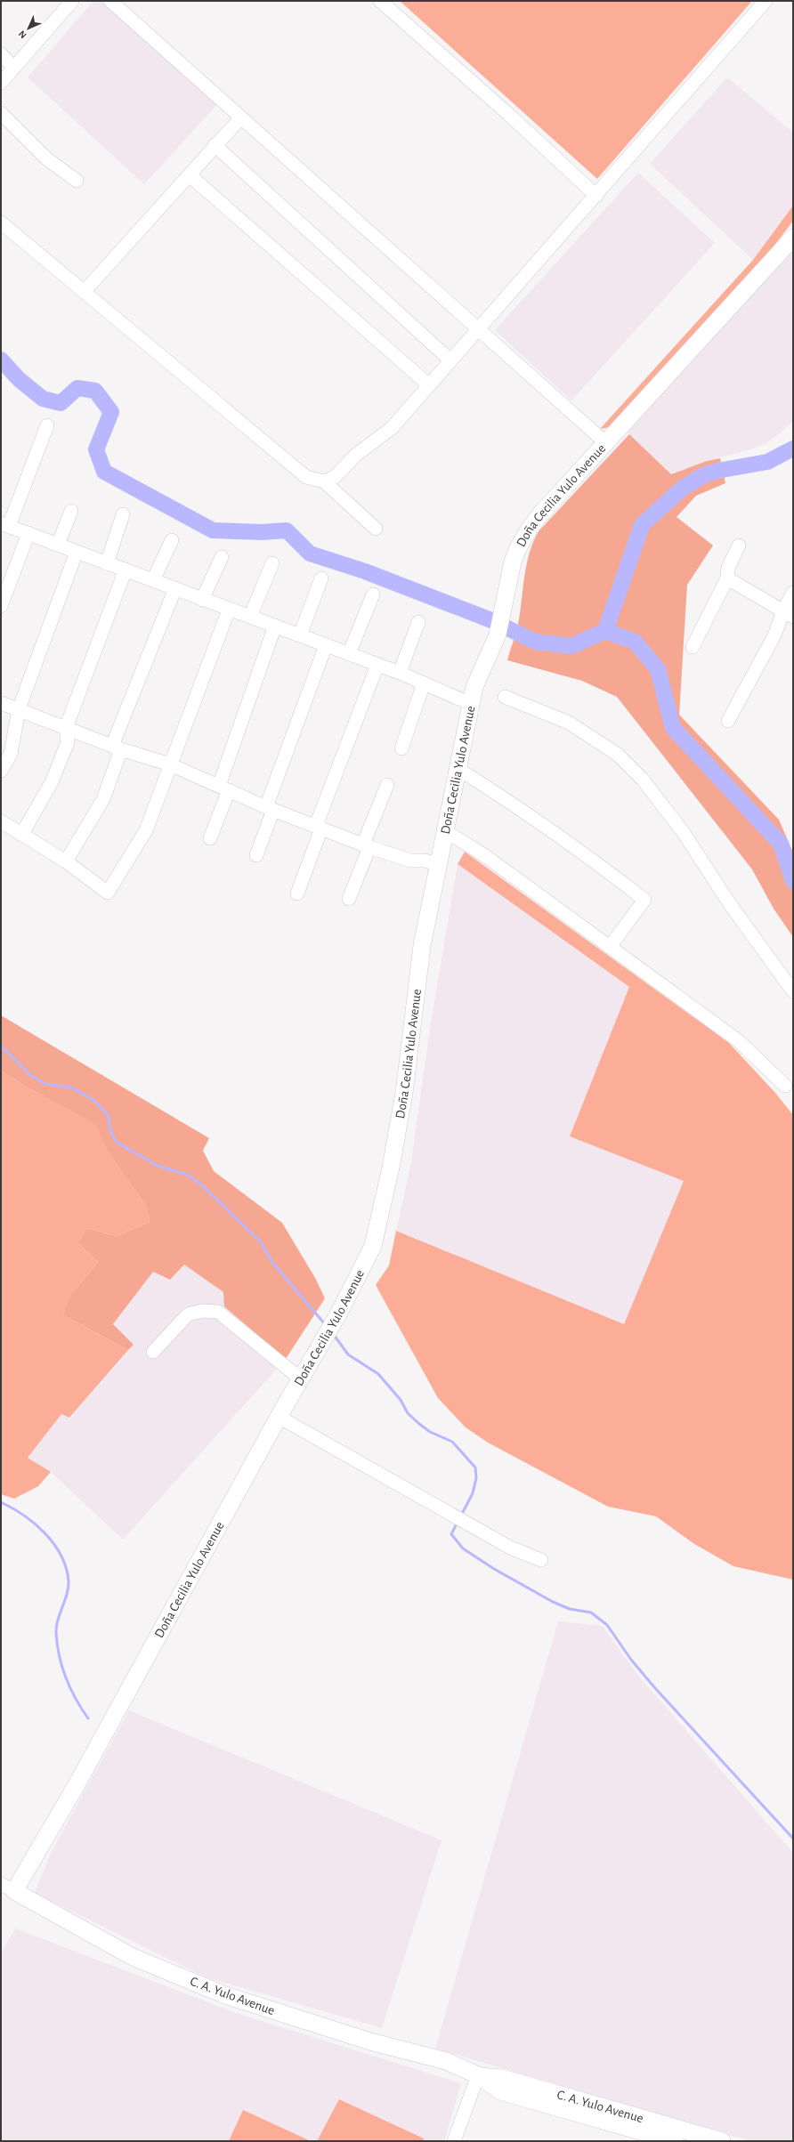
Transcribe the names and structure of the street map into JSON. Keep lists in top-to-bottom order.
{
  "streets": {
    "main road": ["Doña Cecilia Yulo Avenue", "C. A. Yulo Avenue"]
  },
  "crossings": [
    ["Doña Cecilia Yulo Avenue", "C. A. Yulo Avenue"]
  ],
  "north": "bottom left"
}
